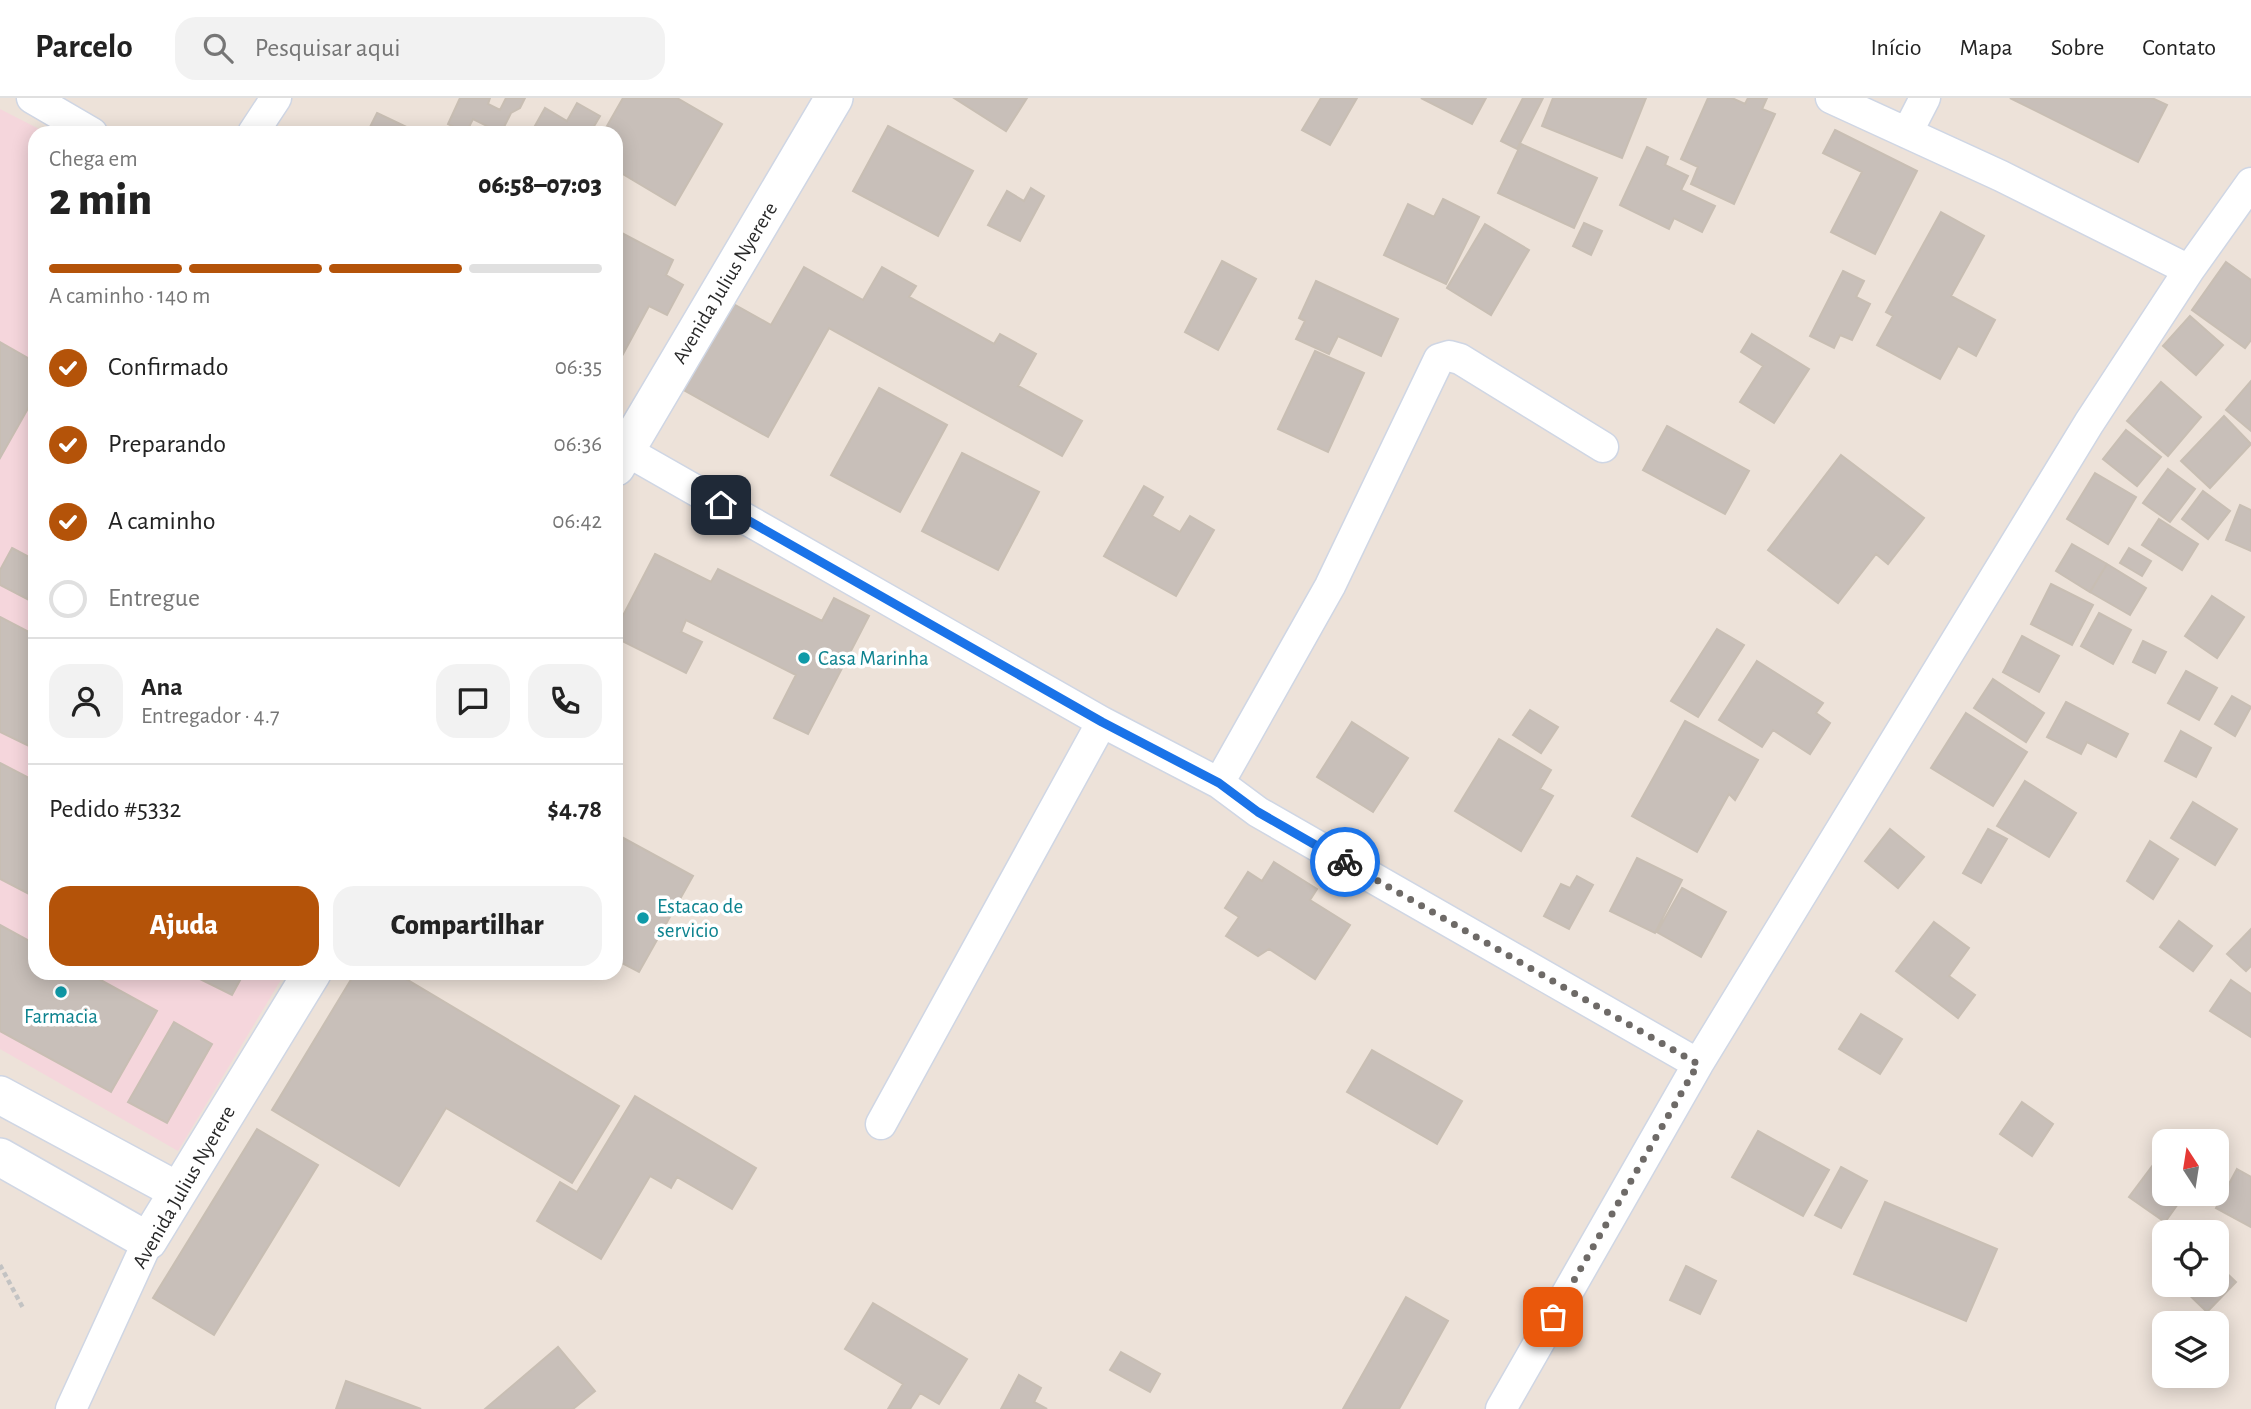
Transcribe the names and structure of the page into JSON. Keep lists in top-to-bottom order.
{
  "streets": {
    "street": ["Avenida Julius Nyerere"]
  },
  "places": ["Casa Marinha", "Estacao de servicio", "Farmacia"],
  "north": "top",
  "page": {
    "header": "Parcelo",
    "search": "Pesquisar aqui",
    "nav": [
      "Início",
      "Mapa",
      "Sobre",
      "Contato"
    ],
    "heading": ["2 min", "Chega em", "06:58–07:03"],
    "panel": [
      "Ana",
      "Entregador · 4.7",
      "Pedido #5332",
      "$4.78"
    ],
    "bar": "A caminho · 140 m",
    "list": [
      ["Confirmado", "06:35"],
      ["Preparando", "06:36"],
      ["A caminho", "06:42"],
      "Entregue"
    ],
    "buttons": ["Ajuda", "Compartilhar"]
  }
}
